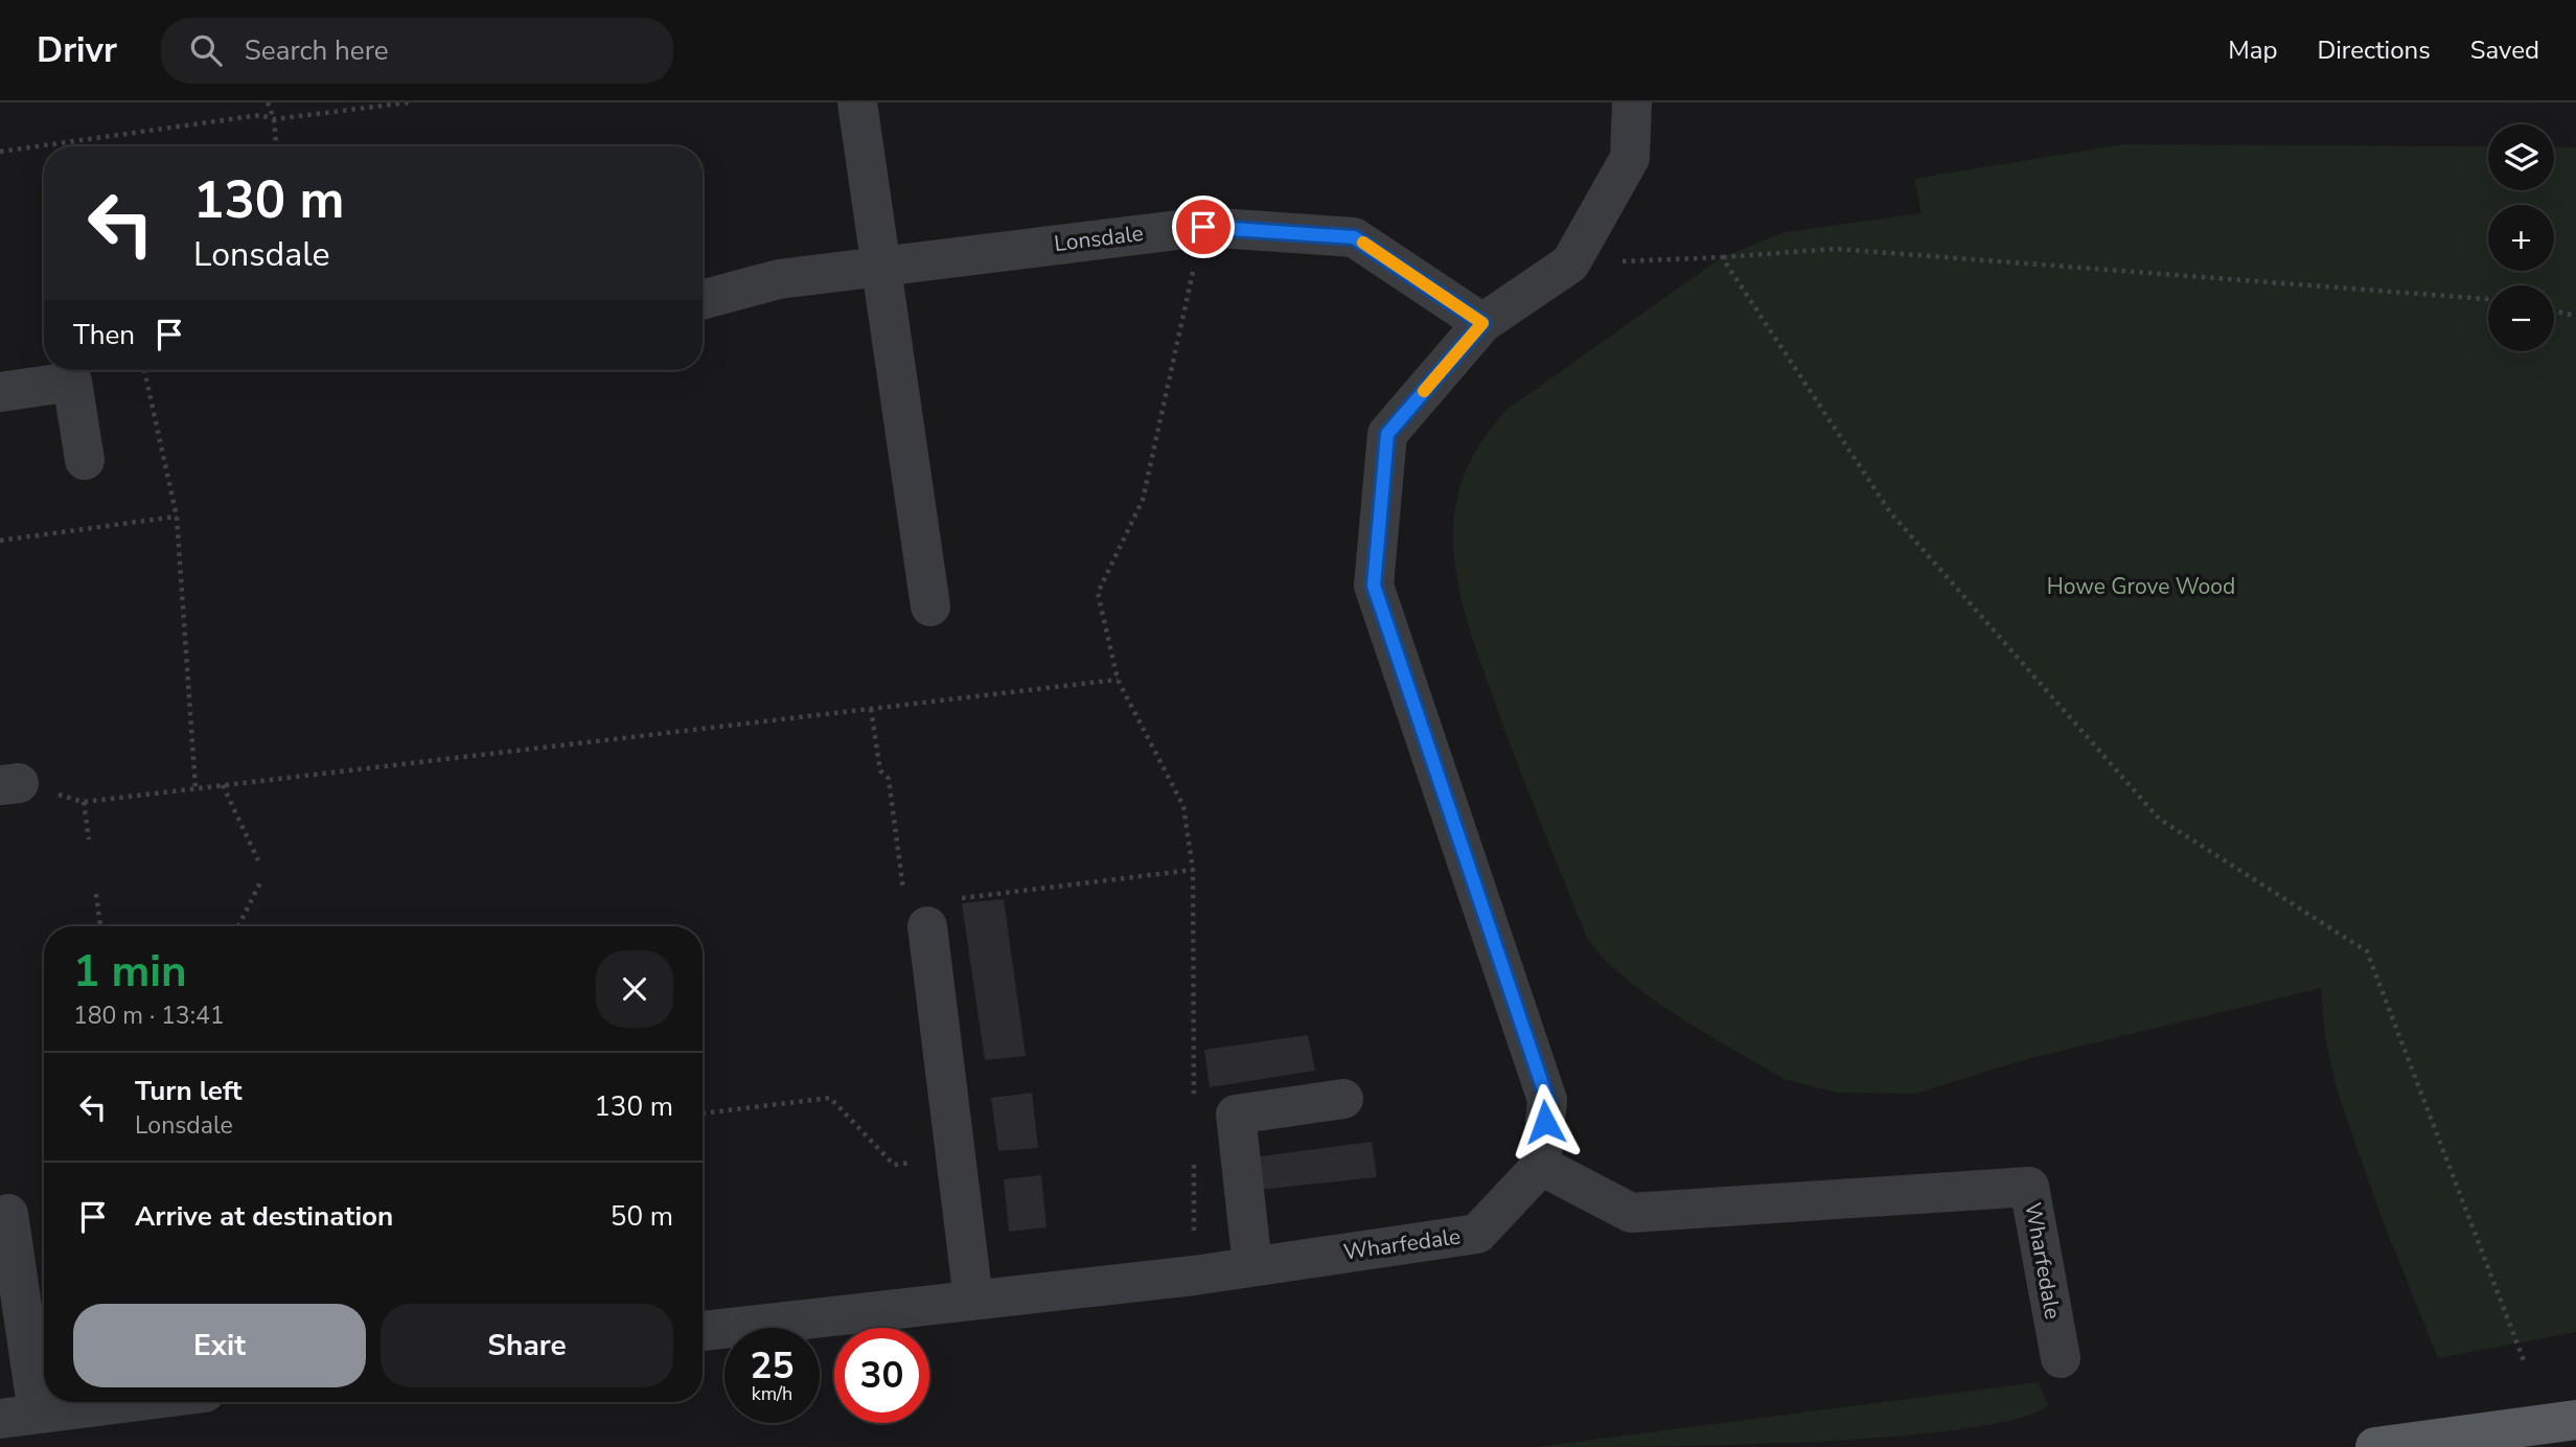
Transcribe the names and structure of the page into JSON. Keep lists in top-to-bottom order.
{
  "streets": {
    "street": ["Lonsdale", "Wharfedale"]
  },
  "parks": ["Howe Grove Wood"],
  "page": {
    "header": "Drivr",
    "search": "Search here",
    "nav": ["Map", "Directions", "Saved"],
    "map_buttons": ["+", "−"],
    "turn": ["130 m", "Lonsdale"],
    "then": "Then",
    "heading": ["1 min", "180 m · 13:41"],
    "list": [
      {
        "name": "Turn left",
        "note": "Lonsdale",
        "value": "130 m"
      },
      {
        "name": "Arrive at destination",
        "value": "50 m"
      }
    ],
    "buttons": ["Exit", "Share"],
    "speed": "25 km/h",
    "limit": "30"
  }
}
